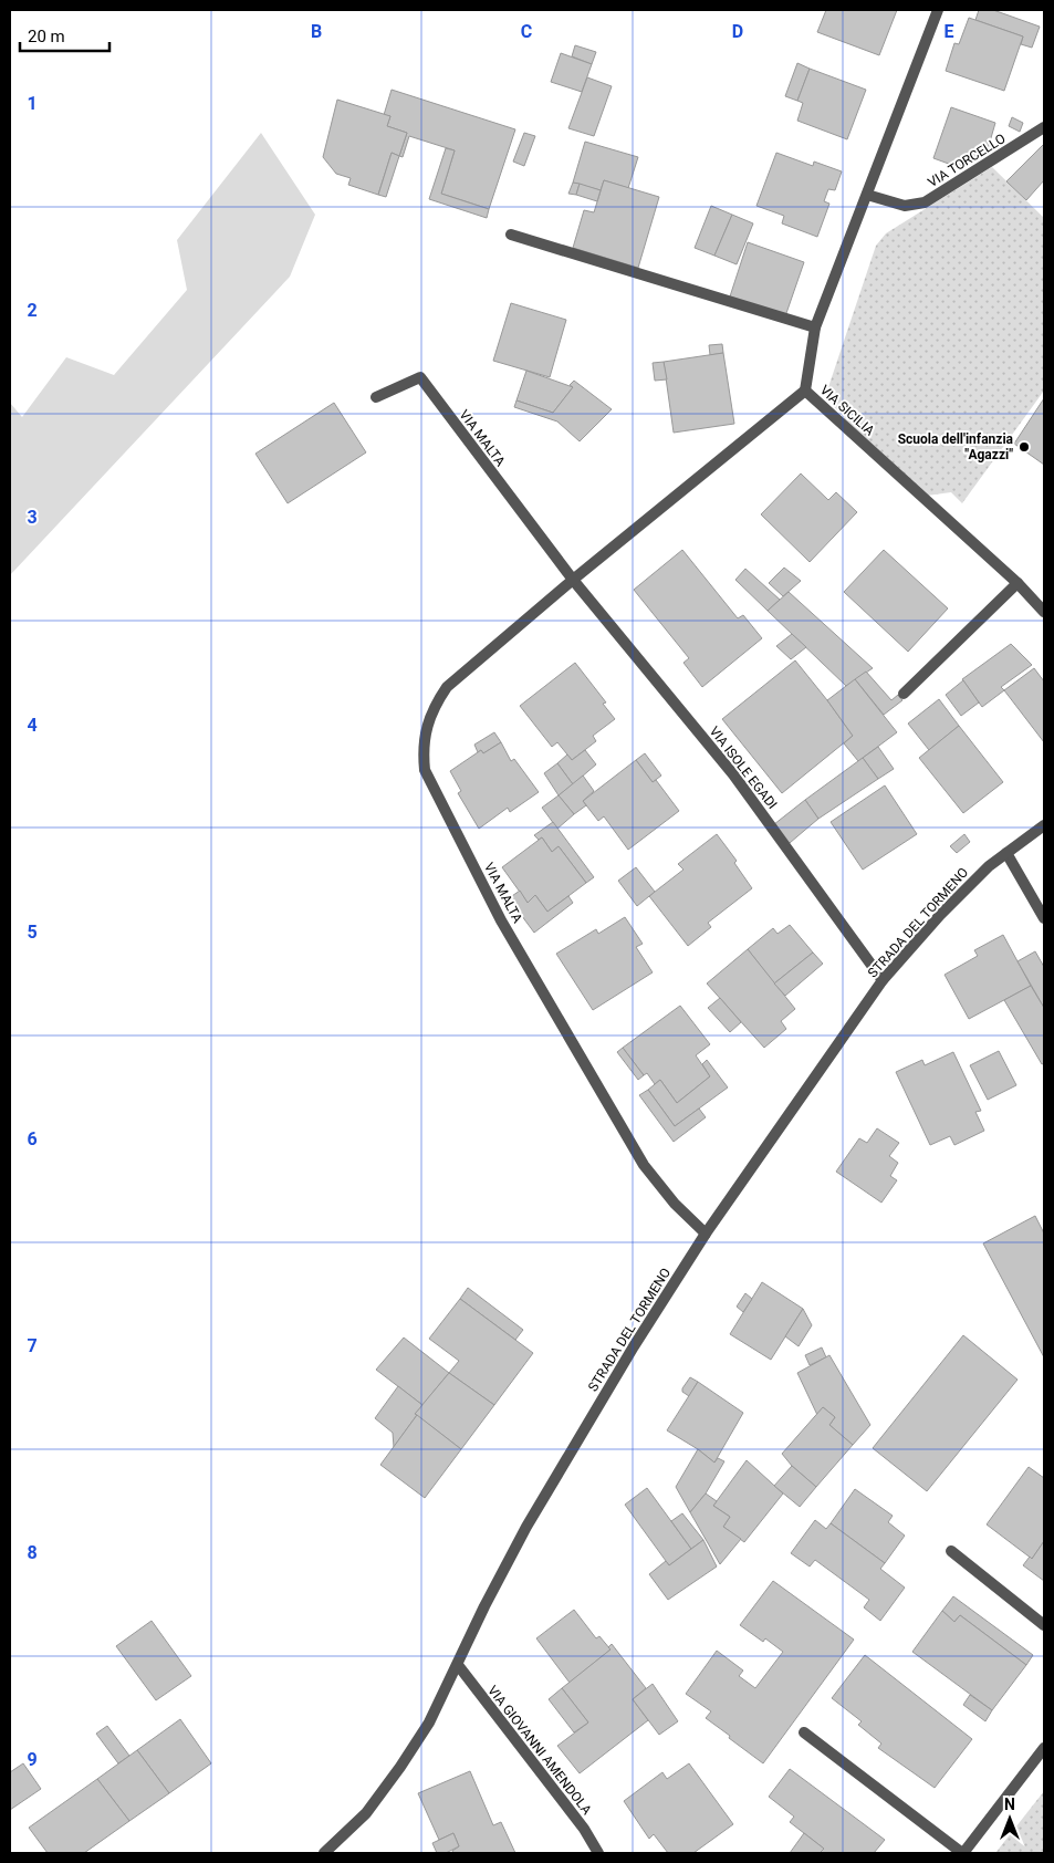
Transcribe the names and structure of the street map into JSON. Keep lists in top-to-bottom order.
{
  "streets": {
    "street": [
      "VIA TORCELLO",
      "VIA SICILIA",
      "VIA MALTA",
      "VIA ISOLE EGADI",
      "STRADA DEL TORMENO",
      "VIA GIOVANNI AMENDOLA"
    ]
  },
  "crossings": [
    ["VIA TORCELLO", "VIA SICILIA"],
    ["VIA SICILIA", "VIA MALTA"],
    ["VIA MALTA", "VIA ISOLE EGADI"],
    ["VIA MALTA", "STRADA DEL TORMENO"],
    ["VIA ISOLE EGADI", "STRADA DEL TORMENO"],
    ["STRADA DEL TORMENO", "VIA GIOVANNI AMENDOLA"]
  ],
  "places": ["Scuola dell'infanzia \"Agazzi\""],
  "scale_bar": "20 m",
  "north": "top",
  "grid": {
    "columns": [
      "B",
      "C",
      "D",
      "E"
    ],
    "rows": [
      "1",
      "2",
      "3",
      "4",
      "5",
      "6",
      "7",
      "8",
      "9"
    ]
  }
}
